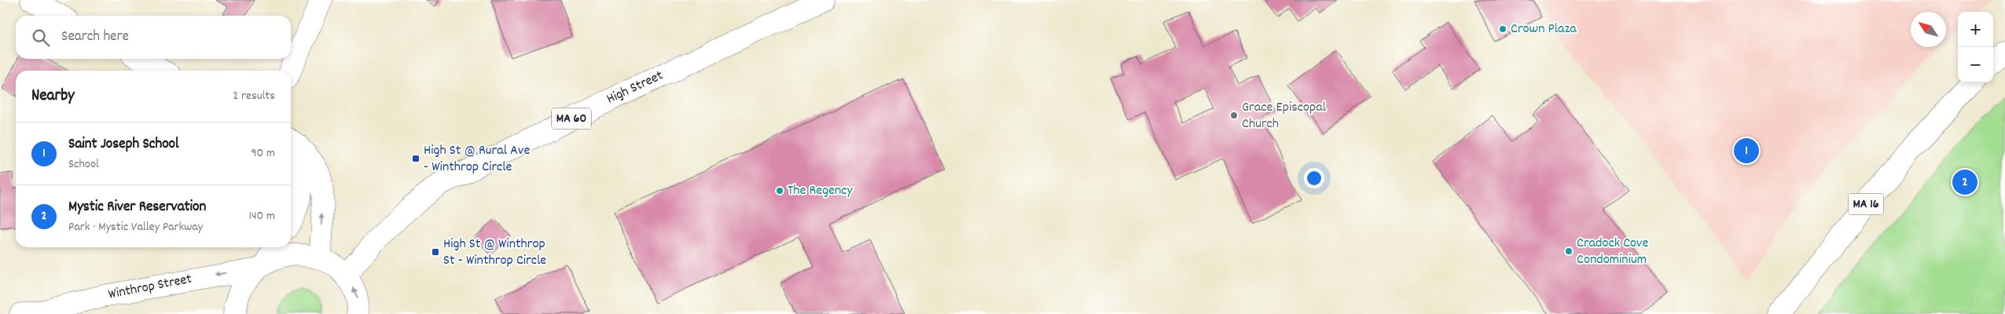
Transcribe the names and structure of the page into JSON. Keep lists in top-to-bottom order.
{
  "streets": {
    "main road": [
      "High Street",
      "MA 60",
      "MA 16",
      "Winthrop Street"
    ]
  },
  "one_way": ["Winthrop Street"],
  "places": {
    "other": [
      "Crown Plaza",
      "Grace Episcopal Church",
      "The Regency",
      "Cradock Cove Condominium"
    ],
    "transit": ["High St @ Rural Ave - Winthrop Circle", "High St @ Winthrop St - Winthrop Circle"]
  },
  "north": "top left",
  "page": {
    "map_buttons": ["+", "−"],
    "search": "Search here",
    "heading": ["Nearby", "2 results"],
    "list": [
      {
        "mark": "1",
        "name": "Saint Joseph School",
        "note": "School",
        "value": "90 m"
      },
      {
        "mark": "2",
        "name": "Mystic River Reservation",
        "note": "Park · Mystic Valley Parkway",
        "value": "140 m"
      }
    ],
    "pins": ["1", "2"]
  }
}
